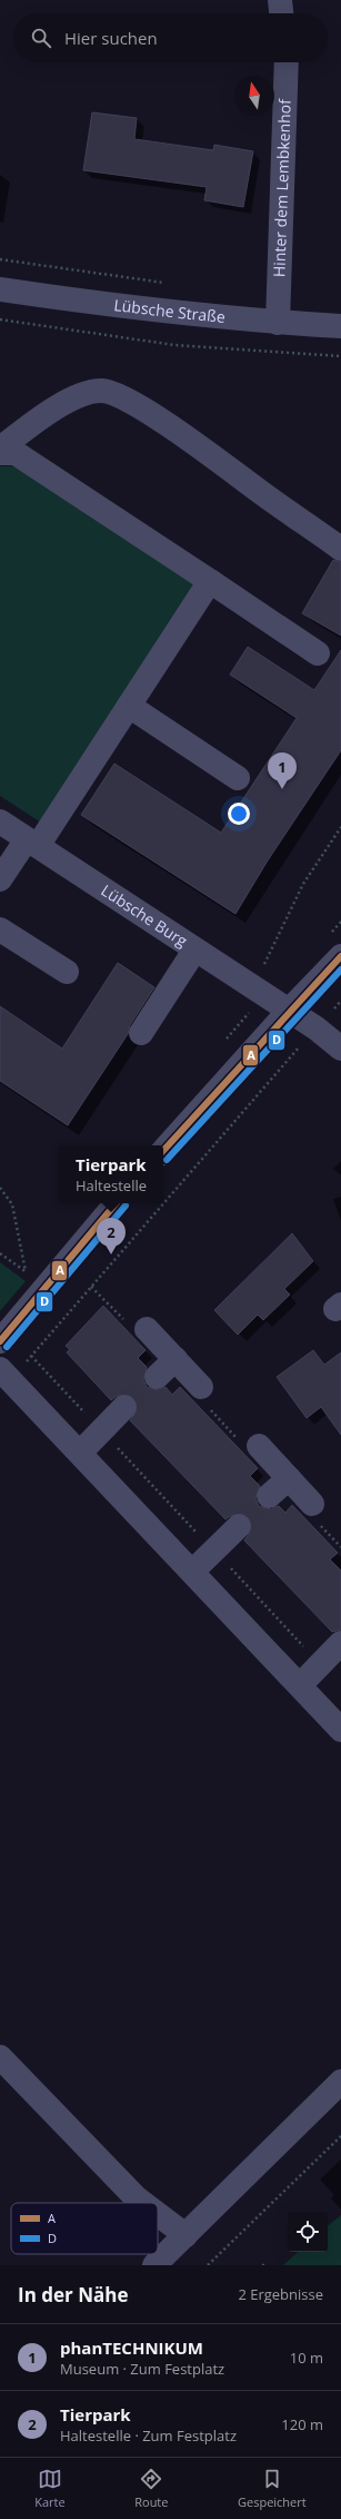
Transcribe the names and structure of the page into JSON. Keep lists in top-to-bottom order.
{
  "streets": {
    "street": ["Hinter dem Lembkenhof", "Lübsche Straße", "Lübsche Burg"]
  },
  "crossings": [
    ["Hinter dem Lembkenhof", "Lübsche Straße"]
  ],
  "lines": ["transit line A", "transit line D"],
  "legend": ["A", "D"],
  "north": "top",
  "page": {
    "search": "Hier suchen",
    "pins": ["1", "2"],
    "popup": ["Tierpark", "Haltestelle"],
    "heading": ["In der Nähe", "2 Ergebnisse"],
    "list": [
      {
        "mark": "1",
        "name": "phanTECHNIKUM",
        "note": "Museum · Zum Festplatz",
        "value": "10 m"
      },
      {
        "mark": "2",
        "name": "Tierpark",
        "note": "Haltestelle · Zum Festplatz",
        "value": "120 m"
      }
    ],
    "nav": ["Karte", "Route", "Gespeichert"]
  }
}
